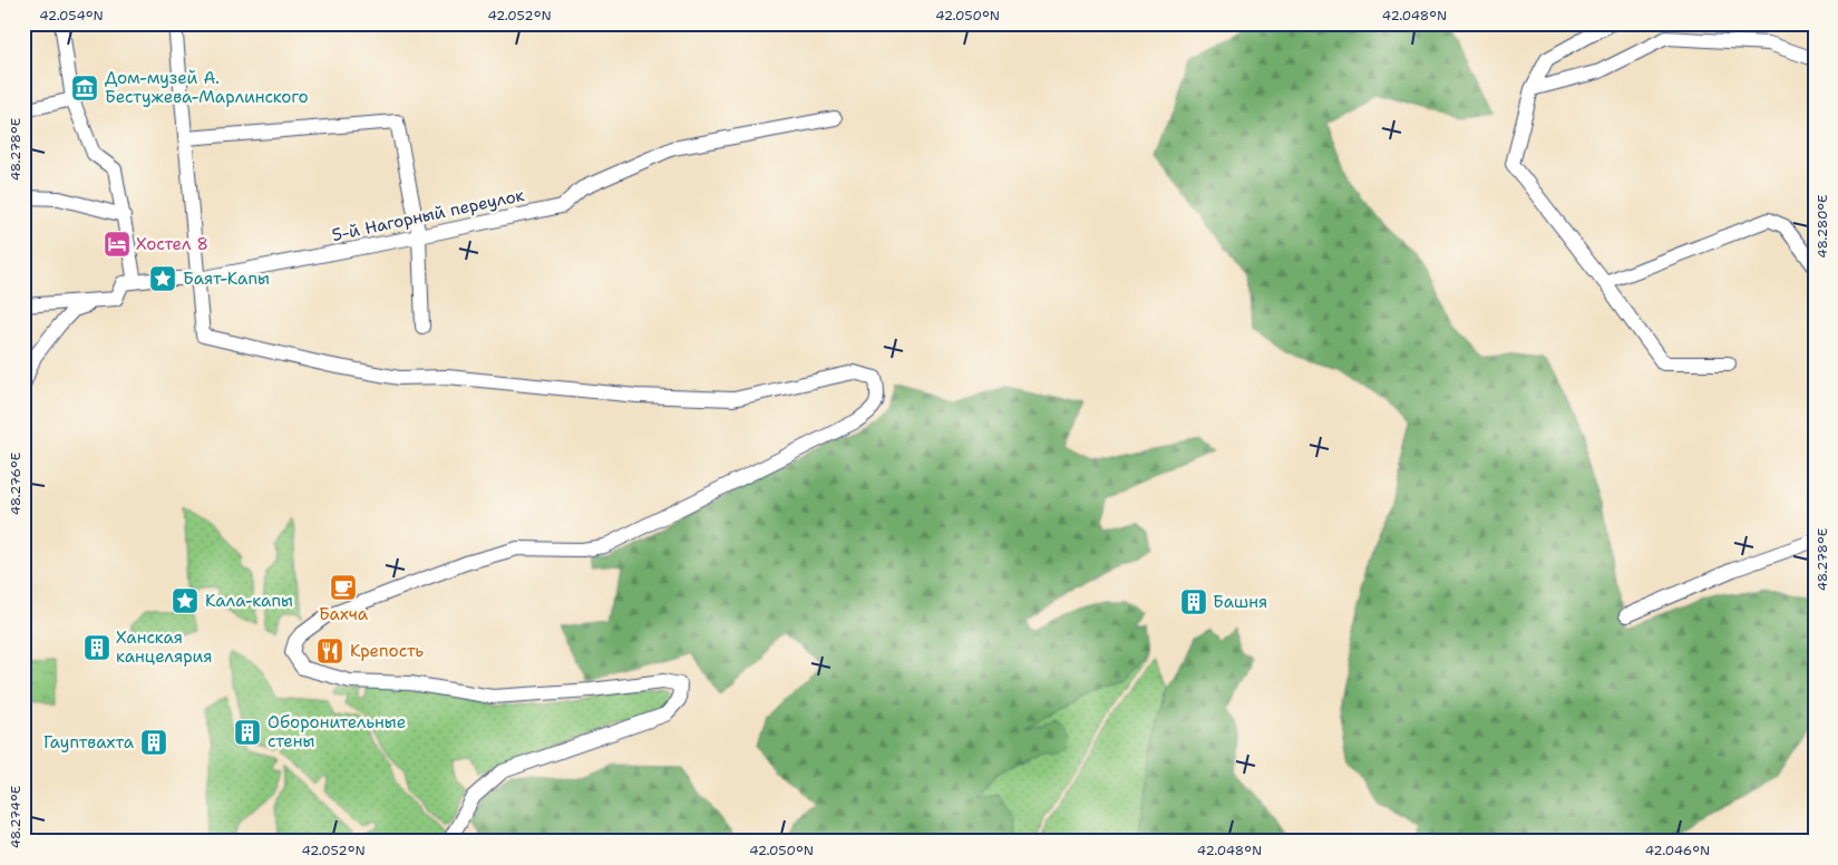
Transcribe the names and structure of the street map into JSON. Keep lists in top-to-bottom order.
{
  "streets": {
    "street": ["5-й Нагорный переулок"]
  },
  "places": {
    "museum": ["Дом-музей А. Бестужева-Марлинского"],
    "hotel": ["Хостел 8"],
    "place": ["Баят-Капы", "Кала-капы"],
    "cafe": ["Бахча"],
    "building": [
      "Башня",
      "Ханская канцелярия",
      "Оборонительные стены",
      "Гауптвахта"
    ],
    "restaurant": ["Крепость"]
  },
  "coordinates": [
    "42.054°N",
    "42.052°N",
    "42.050°N",
    "42.048°N",
    "48.278°E",
    "48.280°E",
    "48.276°E",
    "48.274°E",
    "42.046°N"
  ]
}
